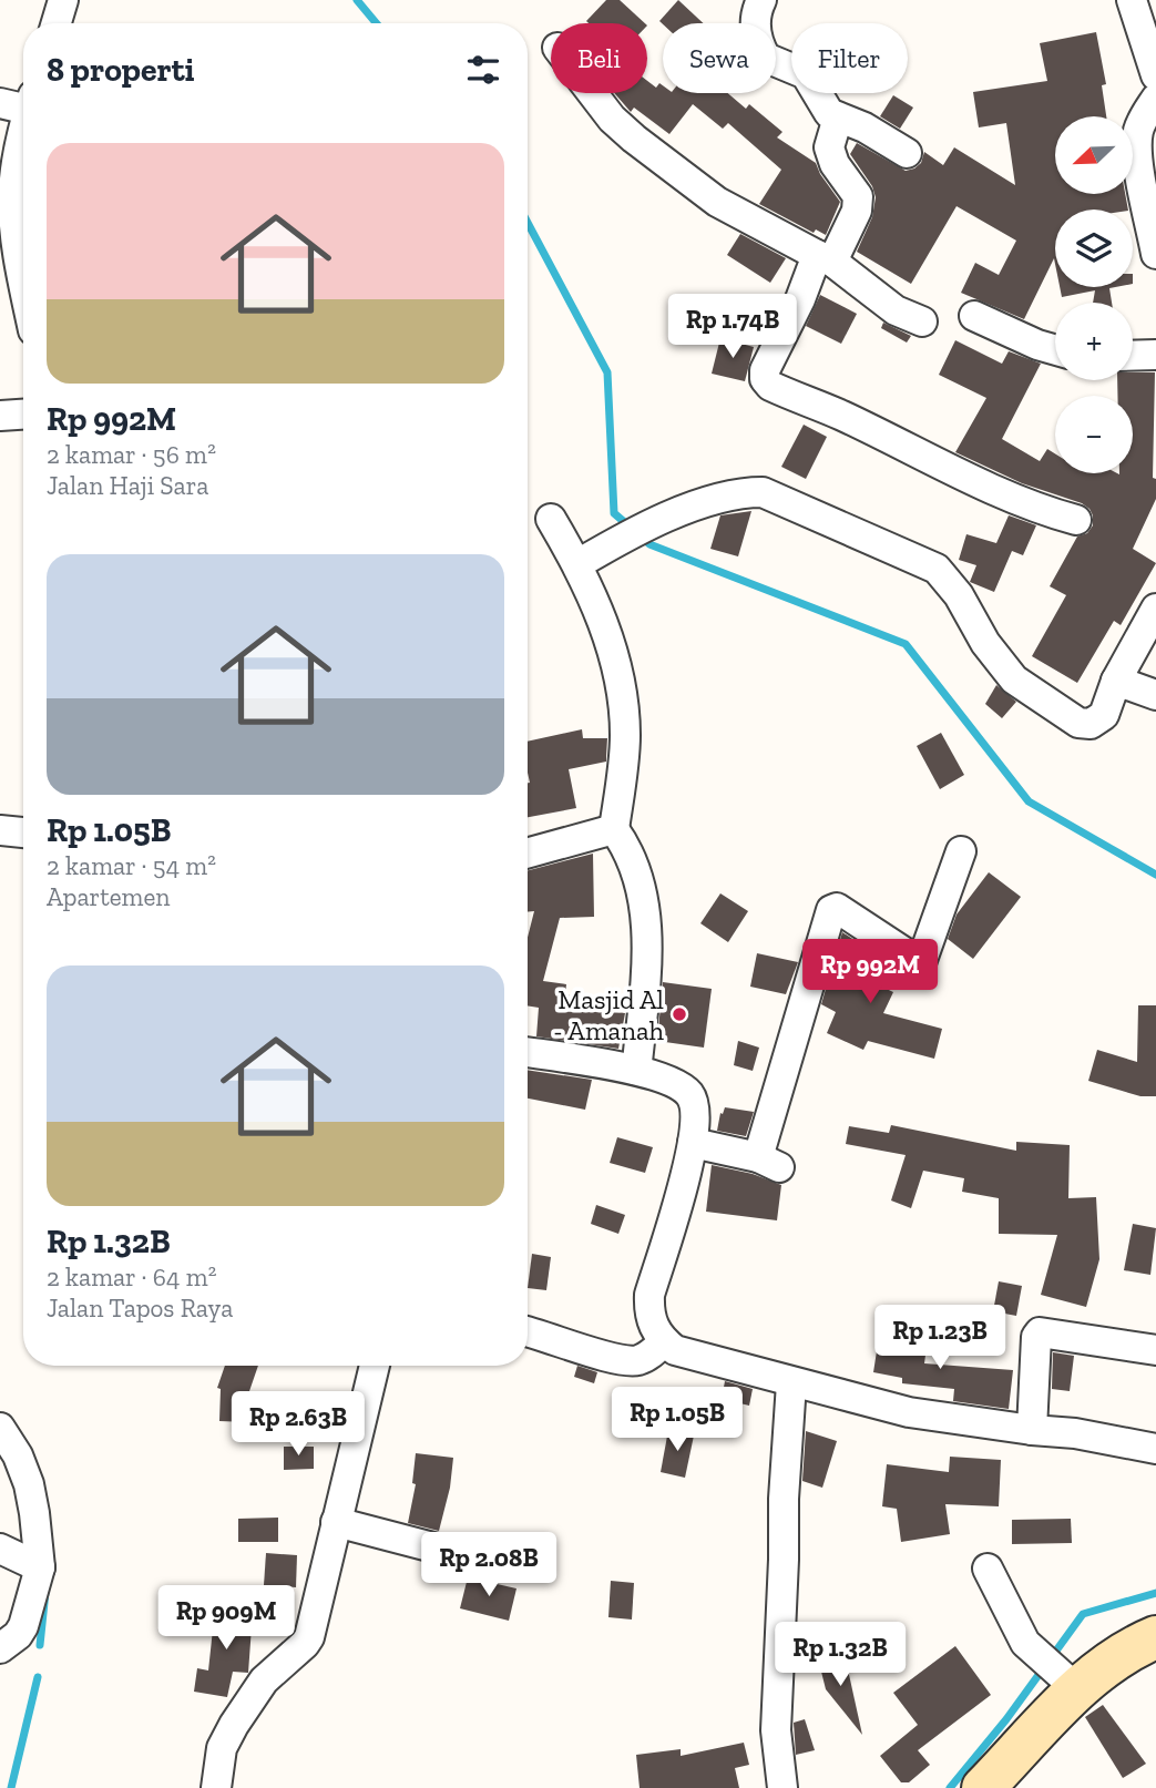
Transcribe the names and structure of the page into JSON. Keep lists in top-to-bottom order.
{
  "places": ["Masjid Al - Amanah"],
  "north": "bottom left",
  "page": {
    "chip": ["Beli", "Sewa", "Filter"],
    "heading": "8 properti",
    "map_buttons": ["+", "−"],
    "list": [
      {
        "name": "Rp 992M",
        "note": "2 kamar · 56 m² · Jalan Haji Sara"
      },
      {
        "name": "Rp 1.05B",
        "note": "2 kamar · 54 m² · Apartemen"
      },
      {
        "name": "Rp 1.32B",
        "note": "2 kamar · 64 m² · Jalan Tapos Raya"
      }
    ],
    "price": [
      "Rp 1.74B",
      "Rp 992M",
      "Rp 1.23B",
      "Rp 1.05B",
      "Rp 2.63B",
      "Rp 2.08B",
      "Rp 909M",
      "Rp 1.32B"
    ]
  }
}
